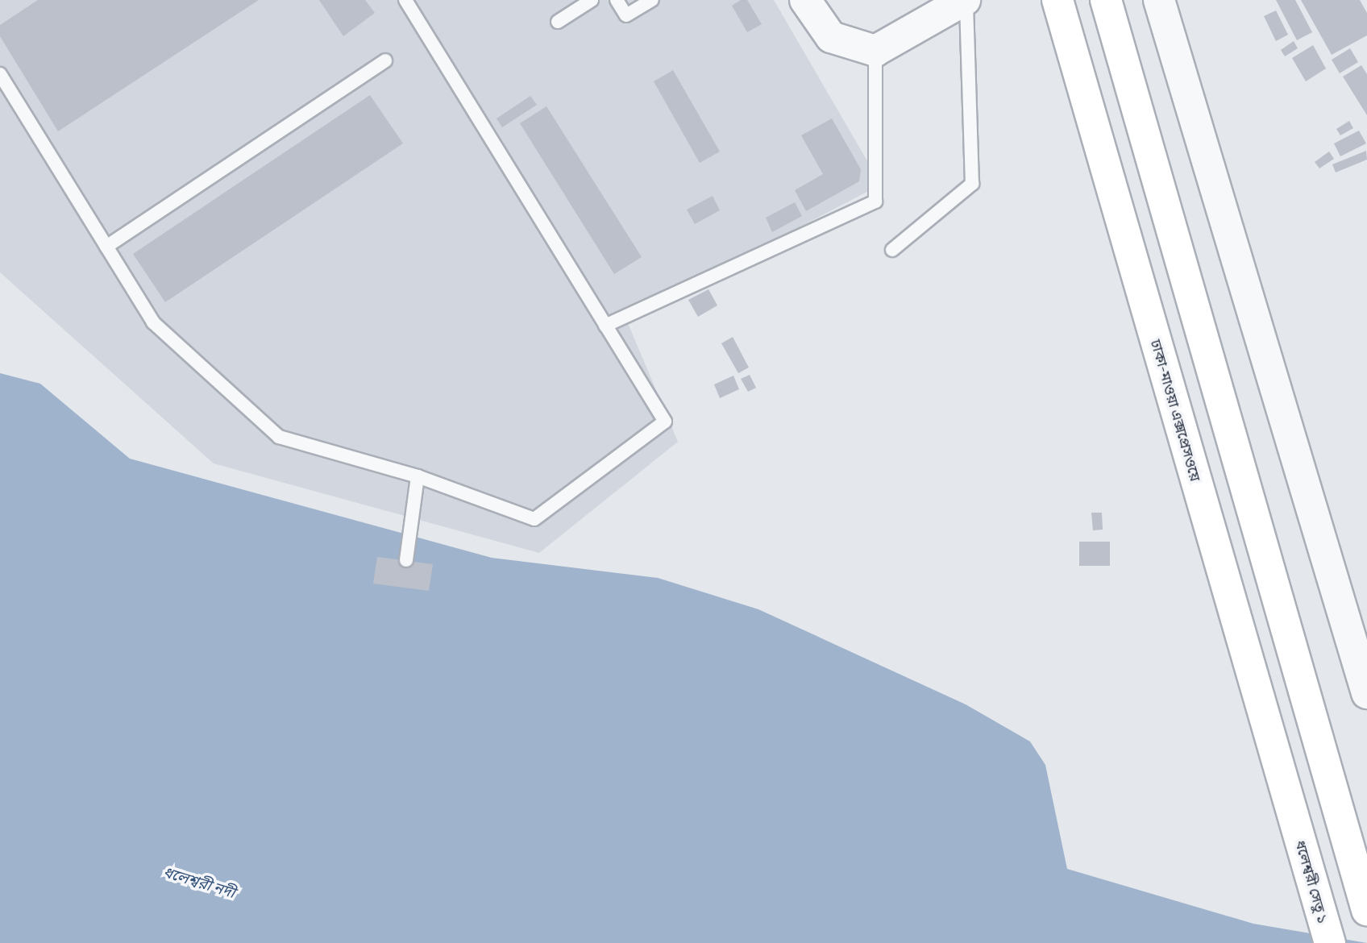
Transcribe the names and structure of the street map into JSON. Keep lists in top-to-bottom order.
{
  "streets": {
    "highway": ["ঢাকা-মাওয়া এক্সপ্রেসওয়ে", "ধলেশ্বরী সেতু ১"]
  },
  "crossings": [
    ["ঢাকা-মাওয়া এক্সপ্রেসওয়ে", "ধলেশ্বরী সেতু ১"]
  ],
  "water": ["ধলেশ্বরী নদী"]
}
